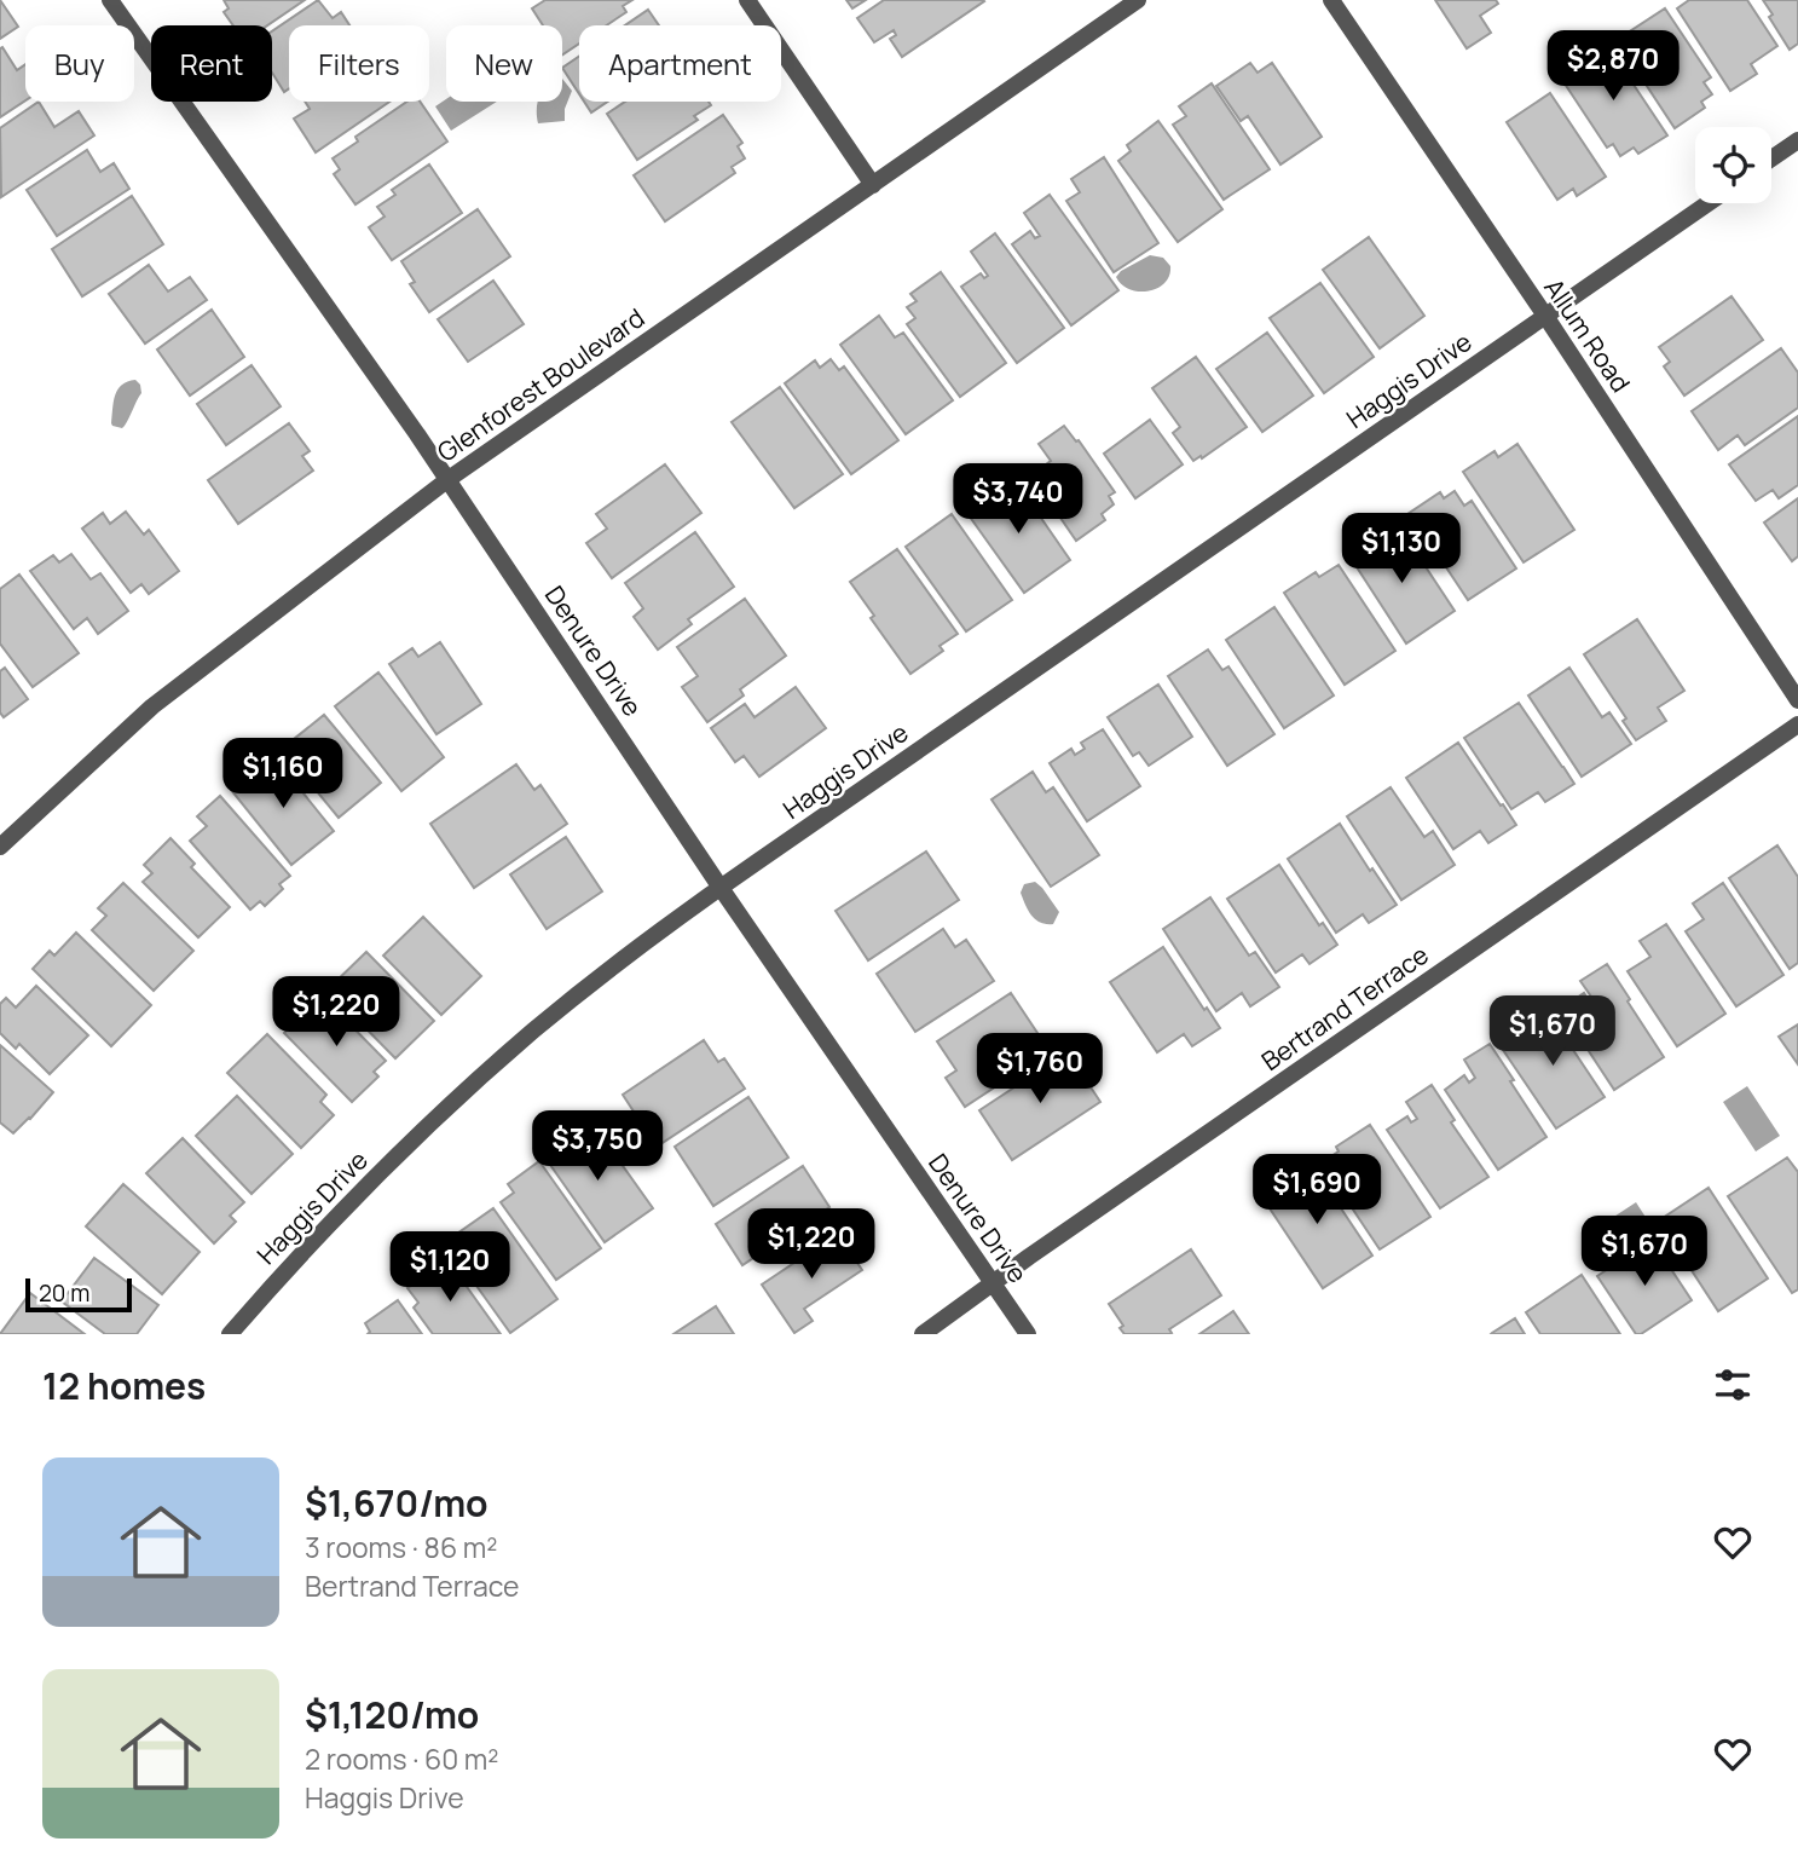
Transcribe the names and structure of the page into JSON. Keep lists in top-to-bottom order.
{
  "streets": {
    "street": [
      "Allum Road",
      "Haggis Drive",
      "Glenforest Boulevard",
      "Denure Drive",
      "Bertrand Terrace"
    ]
  },
  "crossings": [
    ["Allum Road", "Haggis Drive"],
    ["Haggis Drive", "Denure Drive"],
    ["Glenforest Boulevard", "Denure Drive"],
    ["Denure Drive", "Bertrand Terrace"]
  ],
  "scale_bar": "20 m",
  "page": {
    "chip": [
      "Buy",
      "Rent",
      "Filters",
      "New",
      "Apartment"
    ],
    "price": [
      "$2,870",
      "$3,740",
      "$1,130",
      "$1,160",
      "$1,220",
      "$1,670",
      "$1,760",
      "$3,750",
      "$1,690",
      "$1,220",
      "$1,670",
      "$1,120"
    ],
    "scale": "20 m",
    "heading": "12 homes",
    "list": [
      {
        "name": "$1,670/mo",
        "note": "3 rooms · 86 m² · Bertrand Terrace"
      },
      {
        "name": "$1,120/mo",
        "note": "2 rooms · 60 m² · Haggis Drive"
      }
    ]
  }
}
